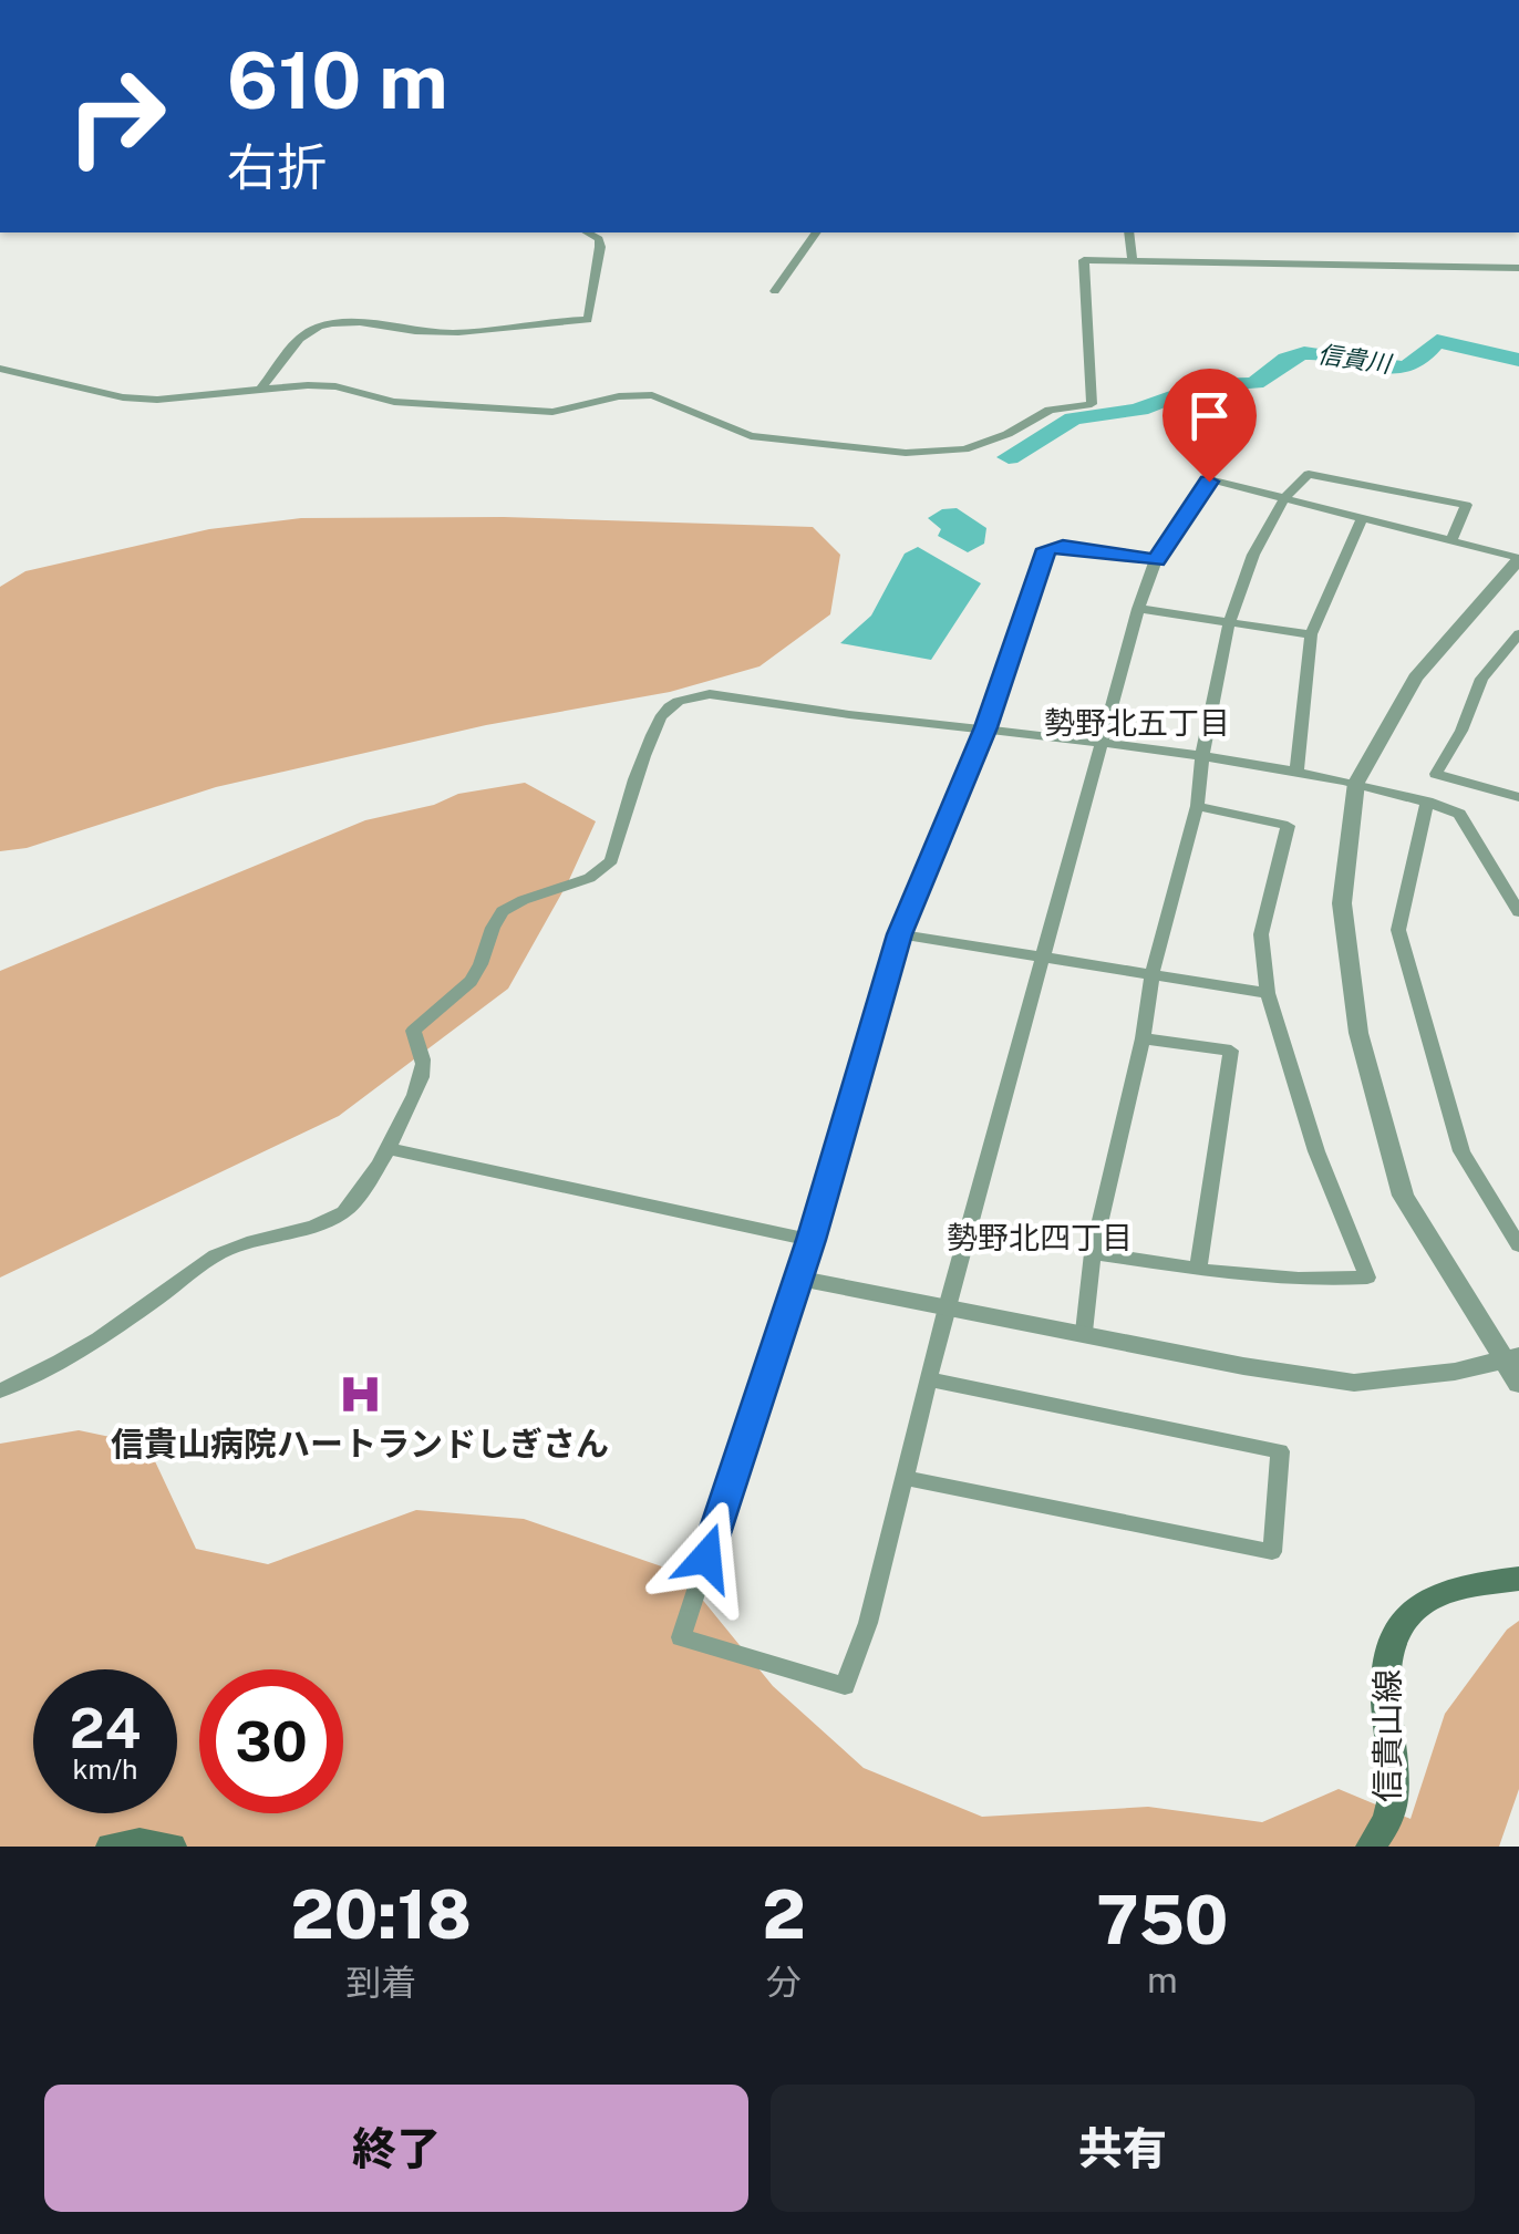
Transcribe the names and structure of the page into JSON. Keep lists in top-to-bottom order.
{
  "streets": {
    "main road": ["信貴山線"]
  },
  "districts": ["勢野北五丁目", "勢野北四丁目"],
  "water": ["信貴川"],
  "places": {
    "hospital": ["信貴山病院ハートランドしぎさん"]
  },
  "page": {
    "turn": ["610 m", "右折"],
    "speed": "24 km/h",
    "limit": "30",
    "eta": [
      "20:18",
      "到着",
      "2",
      "分",
      "750",
      "m"
    ],
    "buttons": ["終了", "共有"]
  }
}
